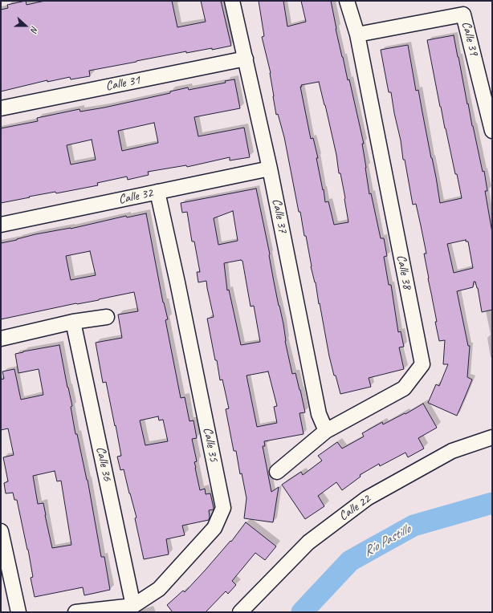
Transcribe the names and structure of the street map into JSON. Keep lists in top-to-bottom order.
{
  "streets": {
    "street": [
      "Calle 39",
      "Calle 31",
      "Calle 32",
      "Calle 37",
      "Calle 38",
      "Calle 35",
      "Calle 36",
      "Calle 22"
    ]
  },
  "crossings": [
    ["Calle 39", "Calle 38"],
    ["Calle 31", "Calle 37"],
    ["Calle 32", "Calle 37"],
    ["Calle 32", "Calle 35"],
    ["Calle 37", "Calle 38"],
    ["Calle 35", "Calle 36"]
  ],
  "water": ["Río Pastillo"],
  "north": "right"
}
